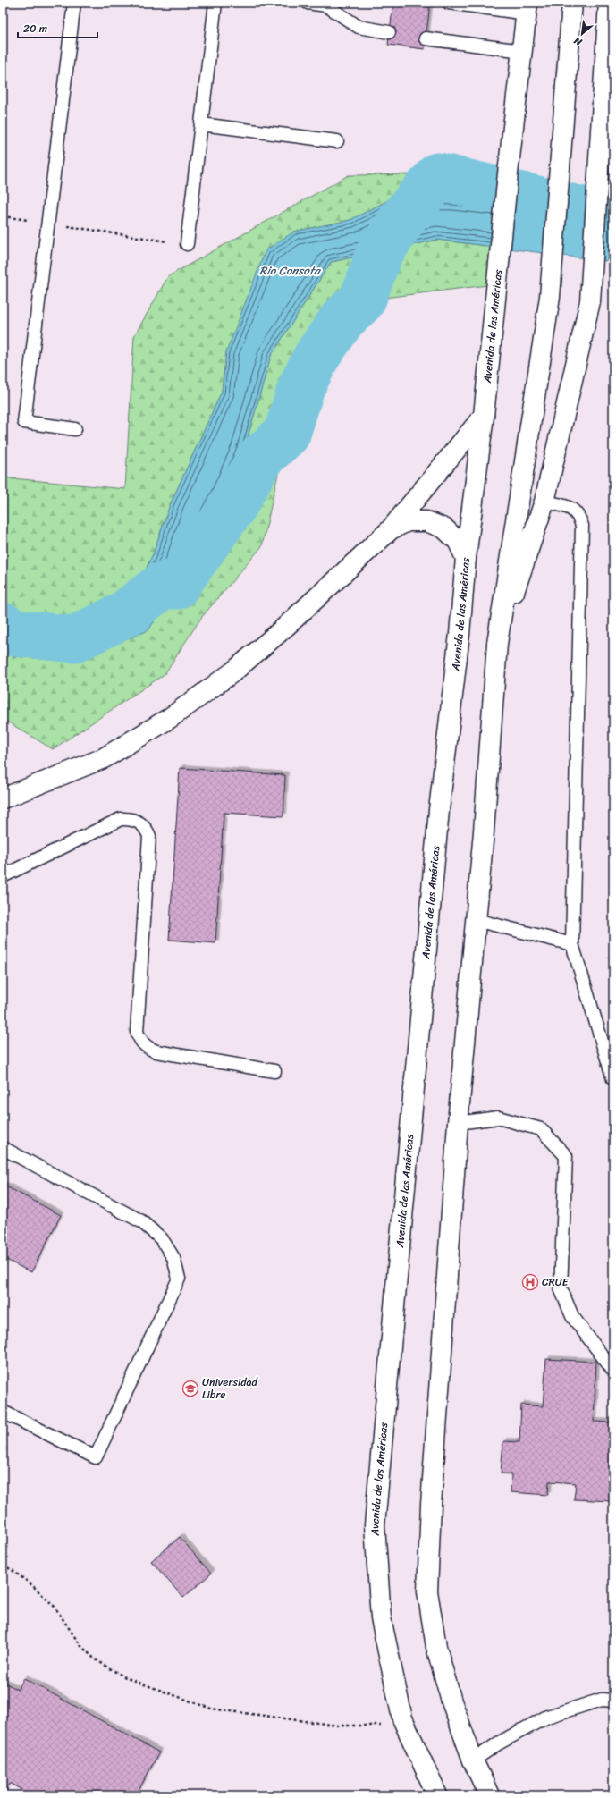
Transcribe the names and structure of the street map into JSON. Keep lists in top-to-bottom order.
{
  "streets": {
    "main road": ["Avenida de las Américas"]
  },
  "water": ["Rio Consota"],
  "places": {
    "hospital": ["CRUE"],
    "school or university": ["Universidad Libre"]
  },
  "scale_bar": "20 m",
  "north": "bottom left"
}
